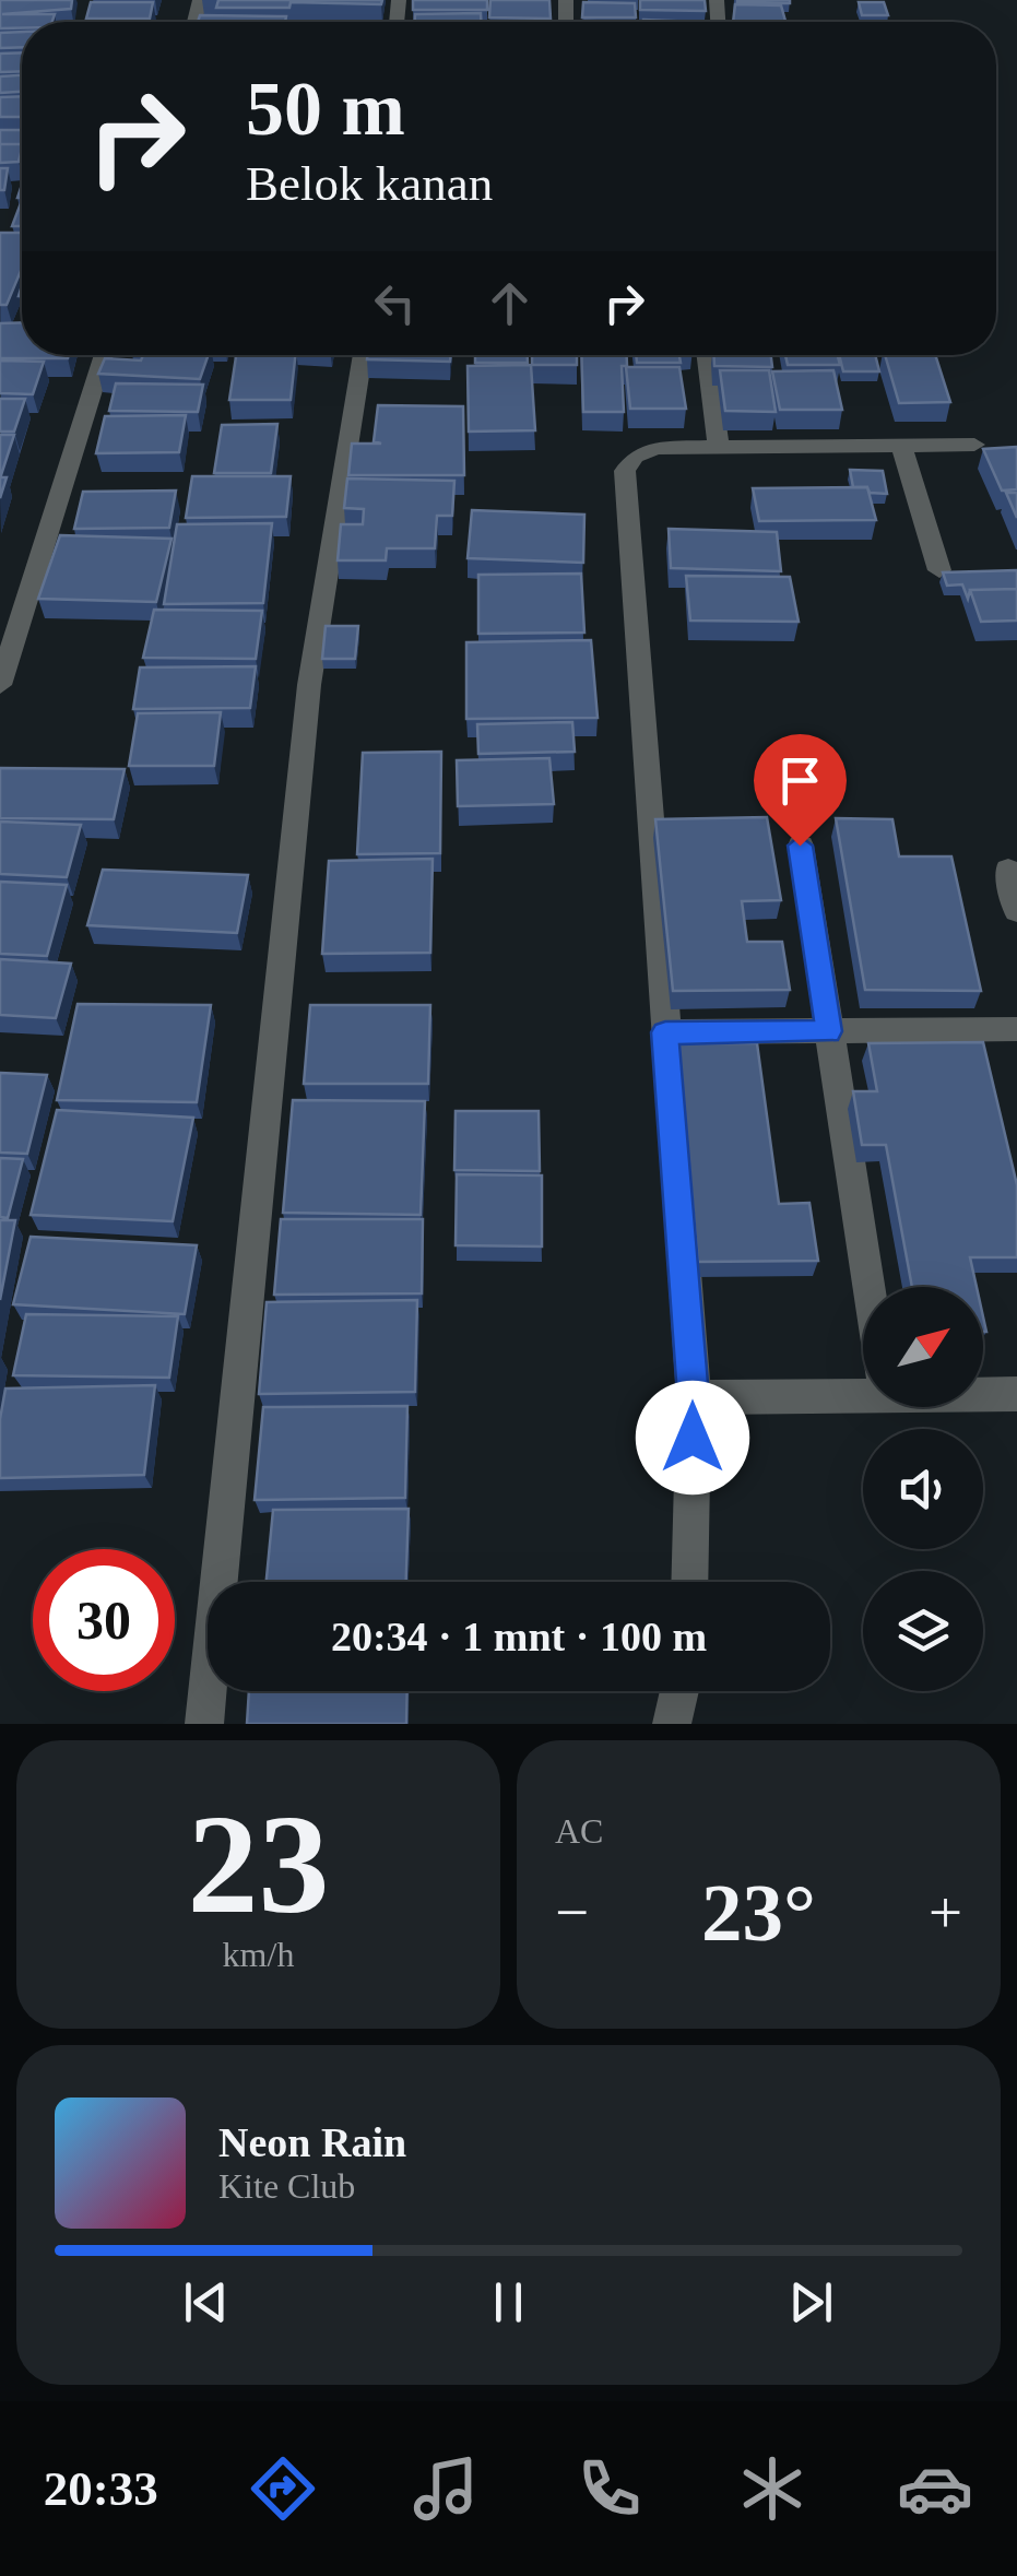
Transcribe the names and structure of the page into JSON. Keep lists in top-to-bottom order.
{
  "north": "top right",
  "page": {
    "turn": ["50 m", "Belok kanan"],
    "limit": "30",
    "trip": "20:34 · 1 mnt · 100 m",
    "tile": [
      ["23", "km/h"],
      "AC"
    ],
    "heat": ["−", "23°", "+"],
    "song": ["Neon Rain", "Kite Club"],
    "tabs": "20:33"
  }
}
